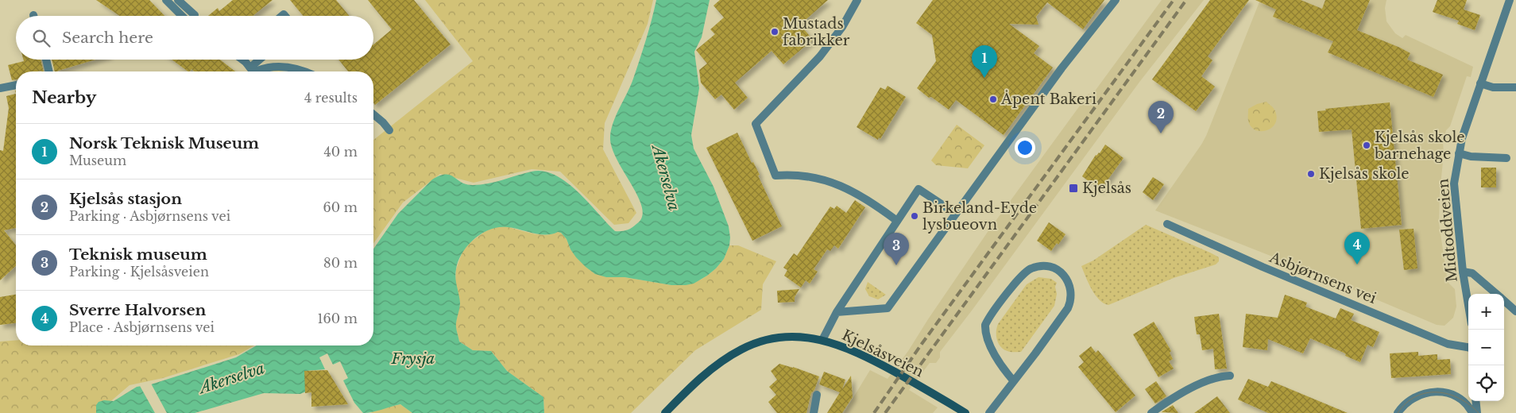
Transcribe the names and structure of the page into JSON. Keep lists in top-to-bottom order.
{
  "streets": {
    "main road": ["Kjelsåsveien"],
    "street": ["Midtoddveien", "Asbjørnsens vei"]
  },
  "water": ["Akerselva", "Frysja"],
  "places": {
    "other": [
      "Mustads fabrikker",
      "Åpent Bakeri",
      "Kjelsås skole barnehage",
      "Kjelsås skole",
      "Birkeland-Eyde lysbueovn"
    ],
    "transit": ["Kjelsås"]
  },
  "page": {
    "search": "Search here",
    "pins": [
      "1",
      "2",
      "4",
      "3"
    ],
    "heading": ["Nearby", "4 results"],
    "list": [
      {
        "mark": "1",
        "name": "Norsk Teknisk Museum",
        "note": "Museum",
        "value": "40 m"
      },
      {
        "mark": "2",
        "name": "Kjelsås stasjon",
        "note": "Parking · Asbjørnsens vei",
        "value": "60 m"
      },
      {
        "mark": "3",
        "name": "Teknisk museum",
        "note": "Parking · Kjelsåsveien",
        "value": "80 m"
      },
      {
        "mark": "4",
        "name": "Sverre Halvorsen",
        "note": "Place · Asbjørnsens vei",
        "value": "160 m"
      }
    ],
    "map_buttons": ["+", "−"]
  }
}
